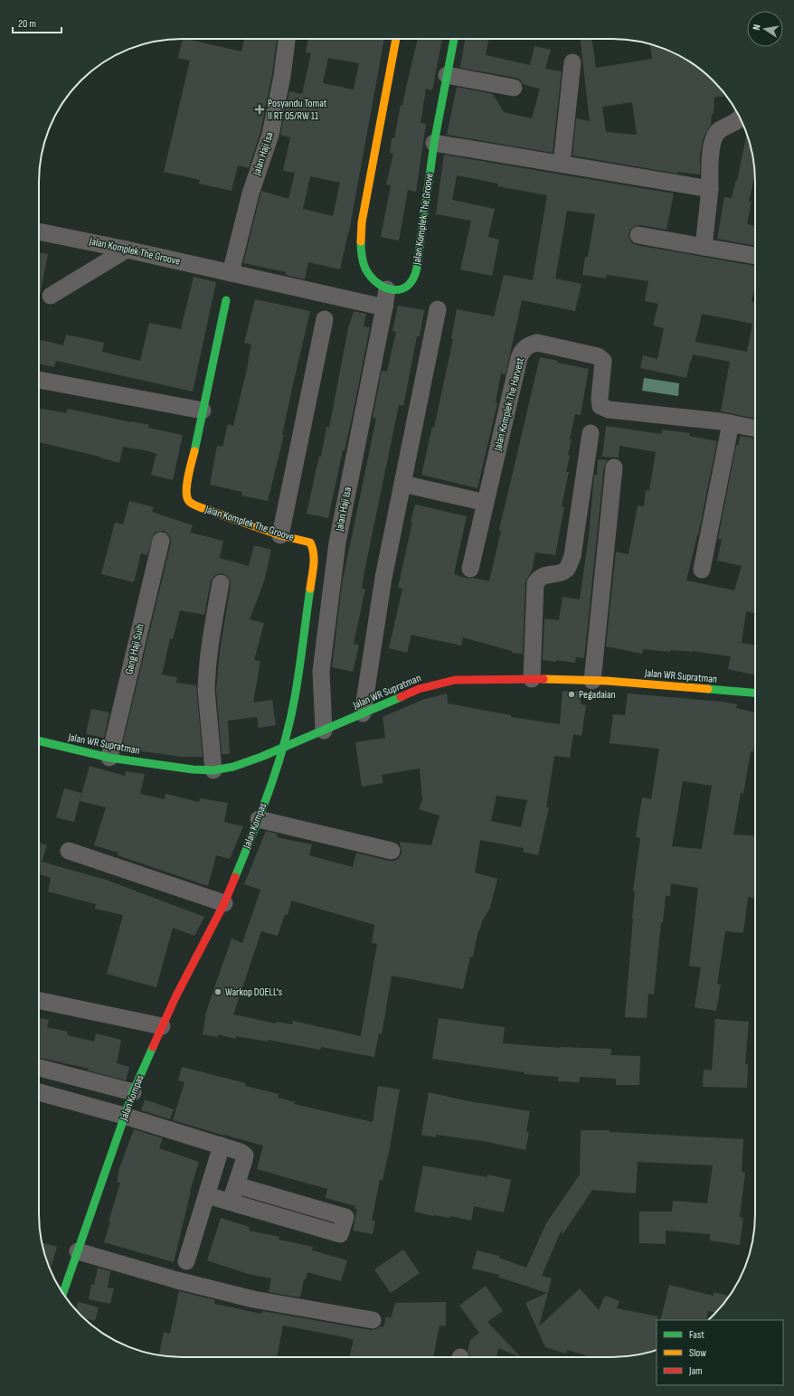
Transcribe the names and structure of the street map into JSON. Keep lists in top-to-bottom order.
{
  "streets": {
    "street": [
      "Jalan Haji Isa",
      "Jalan Komplek The Groove",
      "Jalan Komplek The Harvest",
      "Gang Haji Suih",
      "Jalan WR Supratman",
      "Jalan Kompas"
    ]
  },
  "crossings": [
    ["Jalan Haji Isa", "Jalan Komplek The Groove"],
    ["Jalan Haji Isa", "Jalan WR Supratman"],
    ["Jalan Komplek The Groove", "Jalan WR Supratman"],
    ["Jalan Komplek The Groove", "Jalan Kompas"],
    ["Gang Haji Suih", "Jalan WR Supratman"],
    ["Jalan WR Supratman", "Jalan Kompas"]
  ],
  "places": {
    "health": ["Posyandu Tomat II RT 05/RW 11"],
    "other": ["Pegadaian", "Warkop DOELL's"]
  },
  "legend": ["Fast", "Slow", "Jam"],
  "scale_bar": "20 m",
  "north": "left"
}
